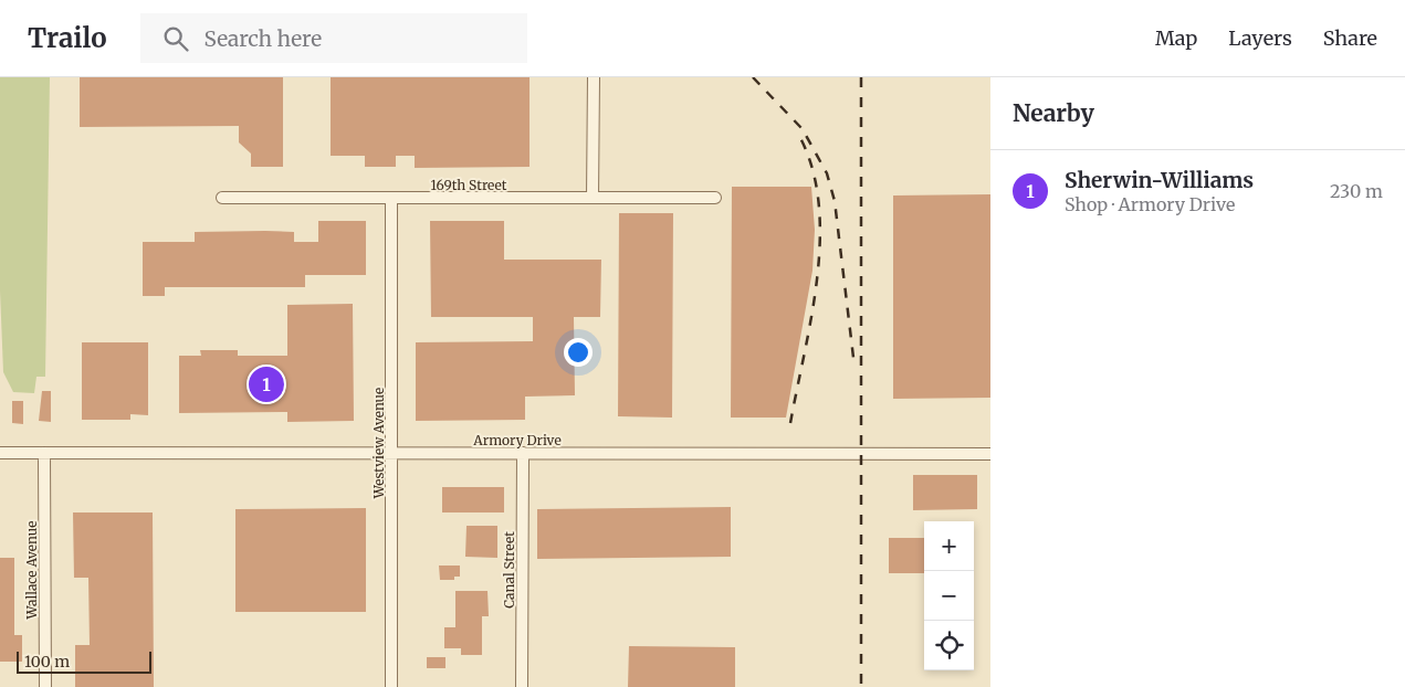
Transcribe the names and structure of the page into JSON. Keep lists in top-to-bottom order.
{
  "streets": {
    "street": [
      "169th Street",
      "Armory Drive",
      "Westview Avenue",
      "Wallace Avenue",
      "Canal Street"
    ]
  },
  "crossings": [
    ["169th Street", "Westview Avenue"],
    ["Armory Drive", "Westview Avenue"],
    ["Armory Drive", "Wallace Avenue"],
    ["Armory Drive", "Canal Street"]
  ],
  "scale_bar": "100 m",
  "page": {
    "header": "Trailo",
    "search": "Search here",
    "nav": ["Map", "Layers", "Share"],
    "heading": "Nearby",
    "list": [
      {
        "mark": "1",
        "name": "Sherwin-Williams",
        "note": "Shop · Armory Drive",
        "value": "230 m"
      }
    ],
    "pins": "1",
    "map_buttons": ["+", "−"],
    "scale": "100 m"
  }
}
